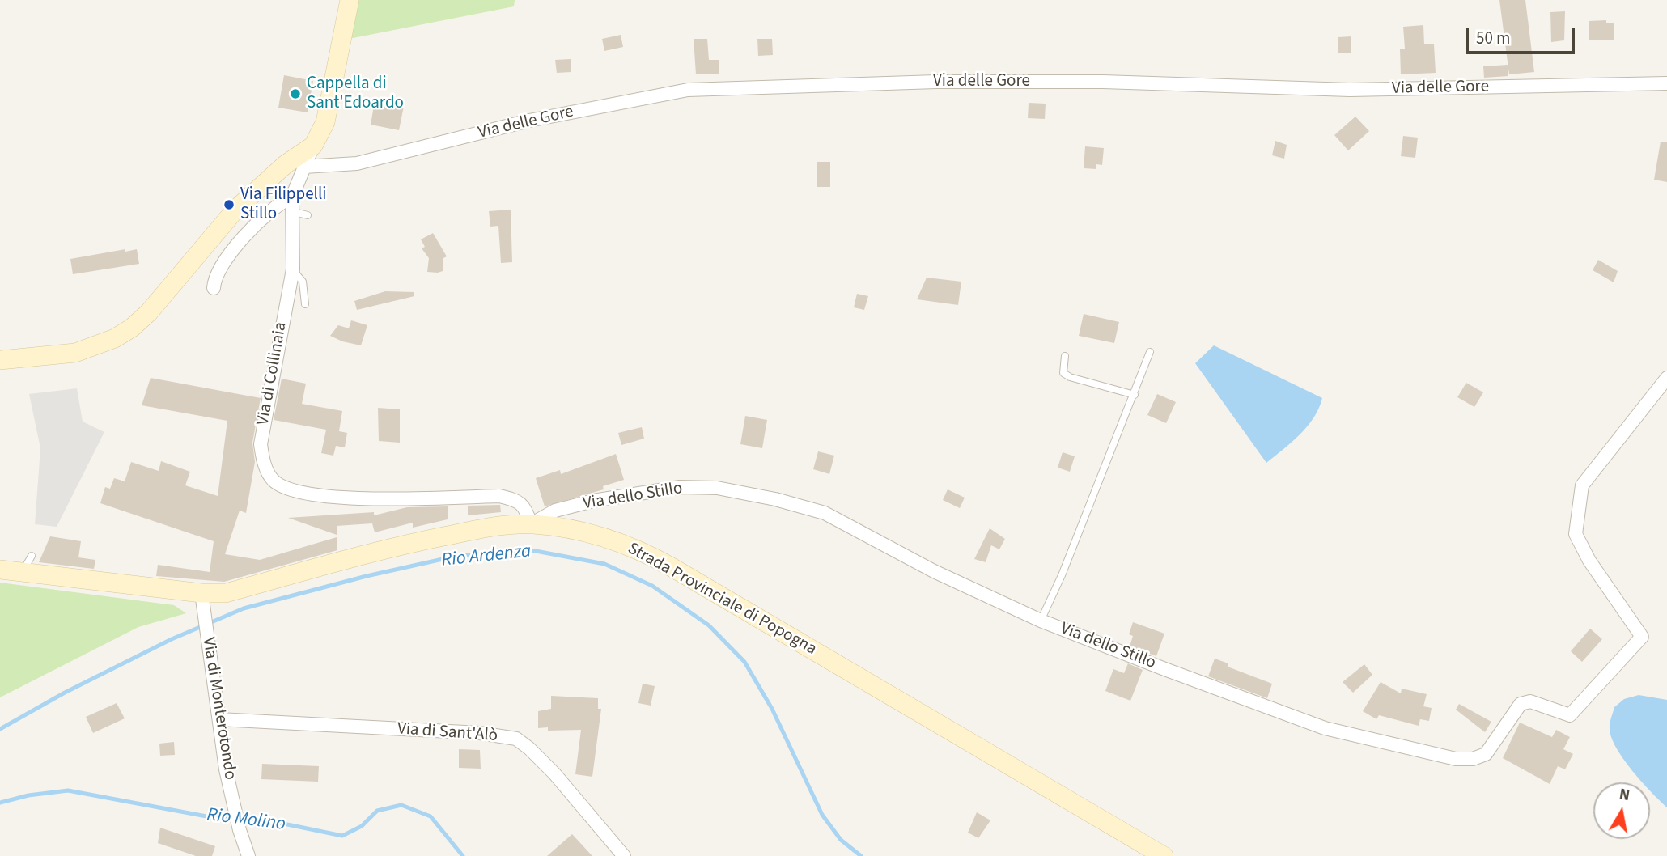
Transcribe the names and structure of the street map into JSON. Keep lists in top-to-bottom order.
{
  "streets": {
    "main road": ["Via di Collinaia", "Strada Provinciale di Popogna"],
    "street": [
      "Via delle Gore",
      "Via dello Stillo",
      "Via di Monterotondo",
      "Via di Sant'Alò"
    ]
  },
  "crossings": [
    ["Via delle Gore", "Via di Collinaia"],
    ["Via di Collinaia", "Via dello Stillo"],
    ["Via di Collinaia", "Strada Provinciale di Popogna"],
    ["Via dello Stillo", "Strada Provinciale di Popogna"],
    ["Strada Provinciale di Popogna", "Via di Monterotondo"],
    ["Via di Monterotondo", "Via di Sant'Alò"]
  ],
  "water": ["Rio Ardenza", "Rio Molino"],
  "places": ["Cappella di Sant'Edoardo", "Via Filippelli Stillo"],
  "scale_bar": "50 m",
  "north": "top"
}
